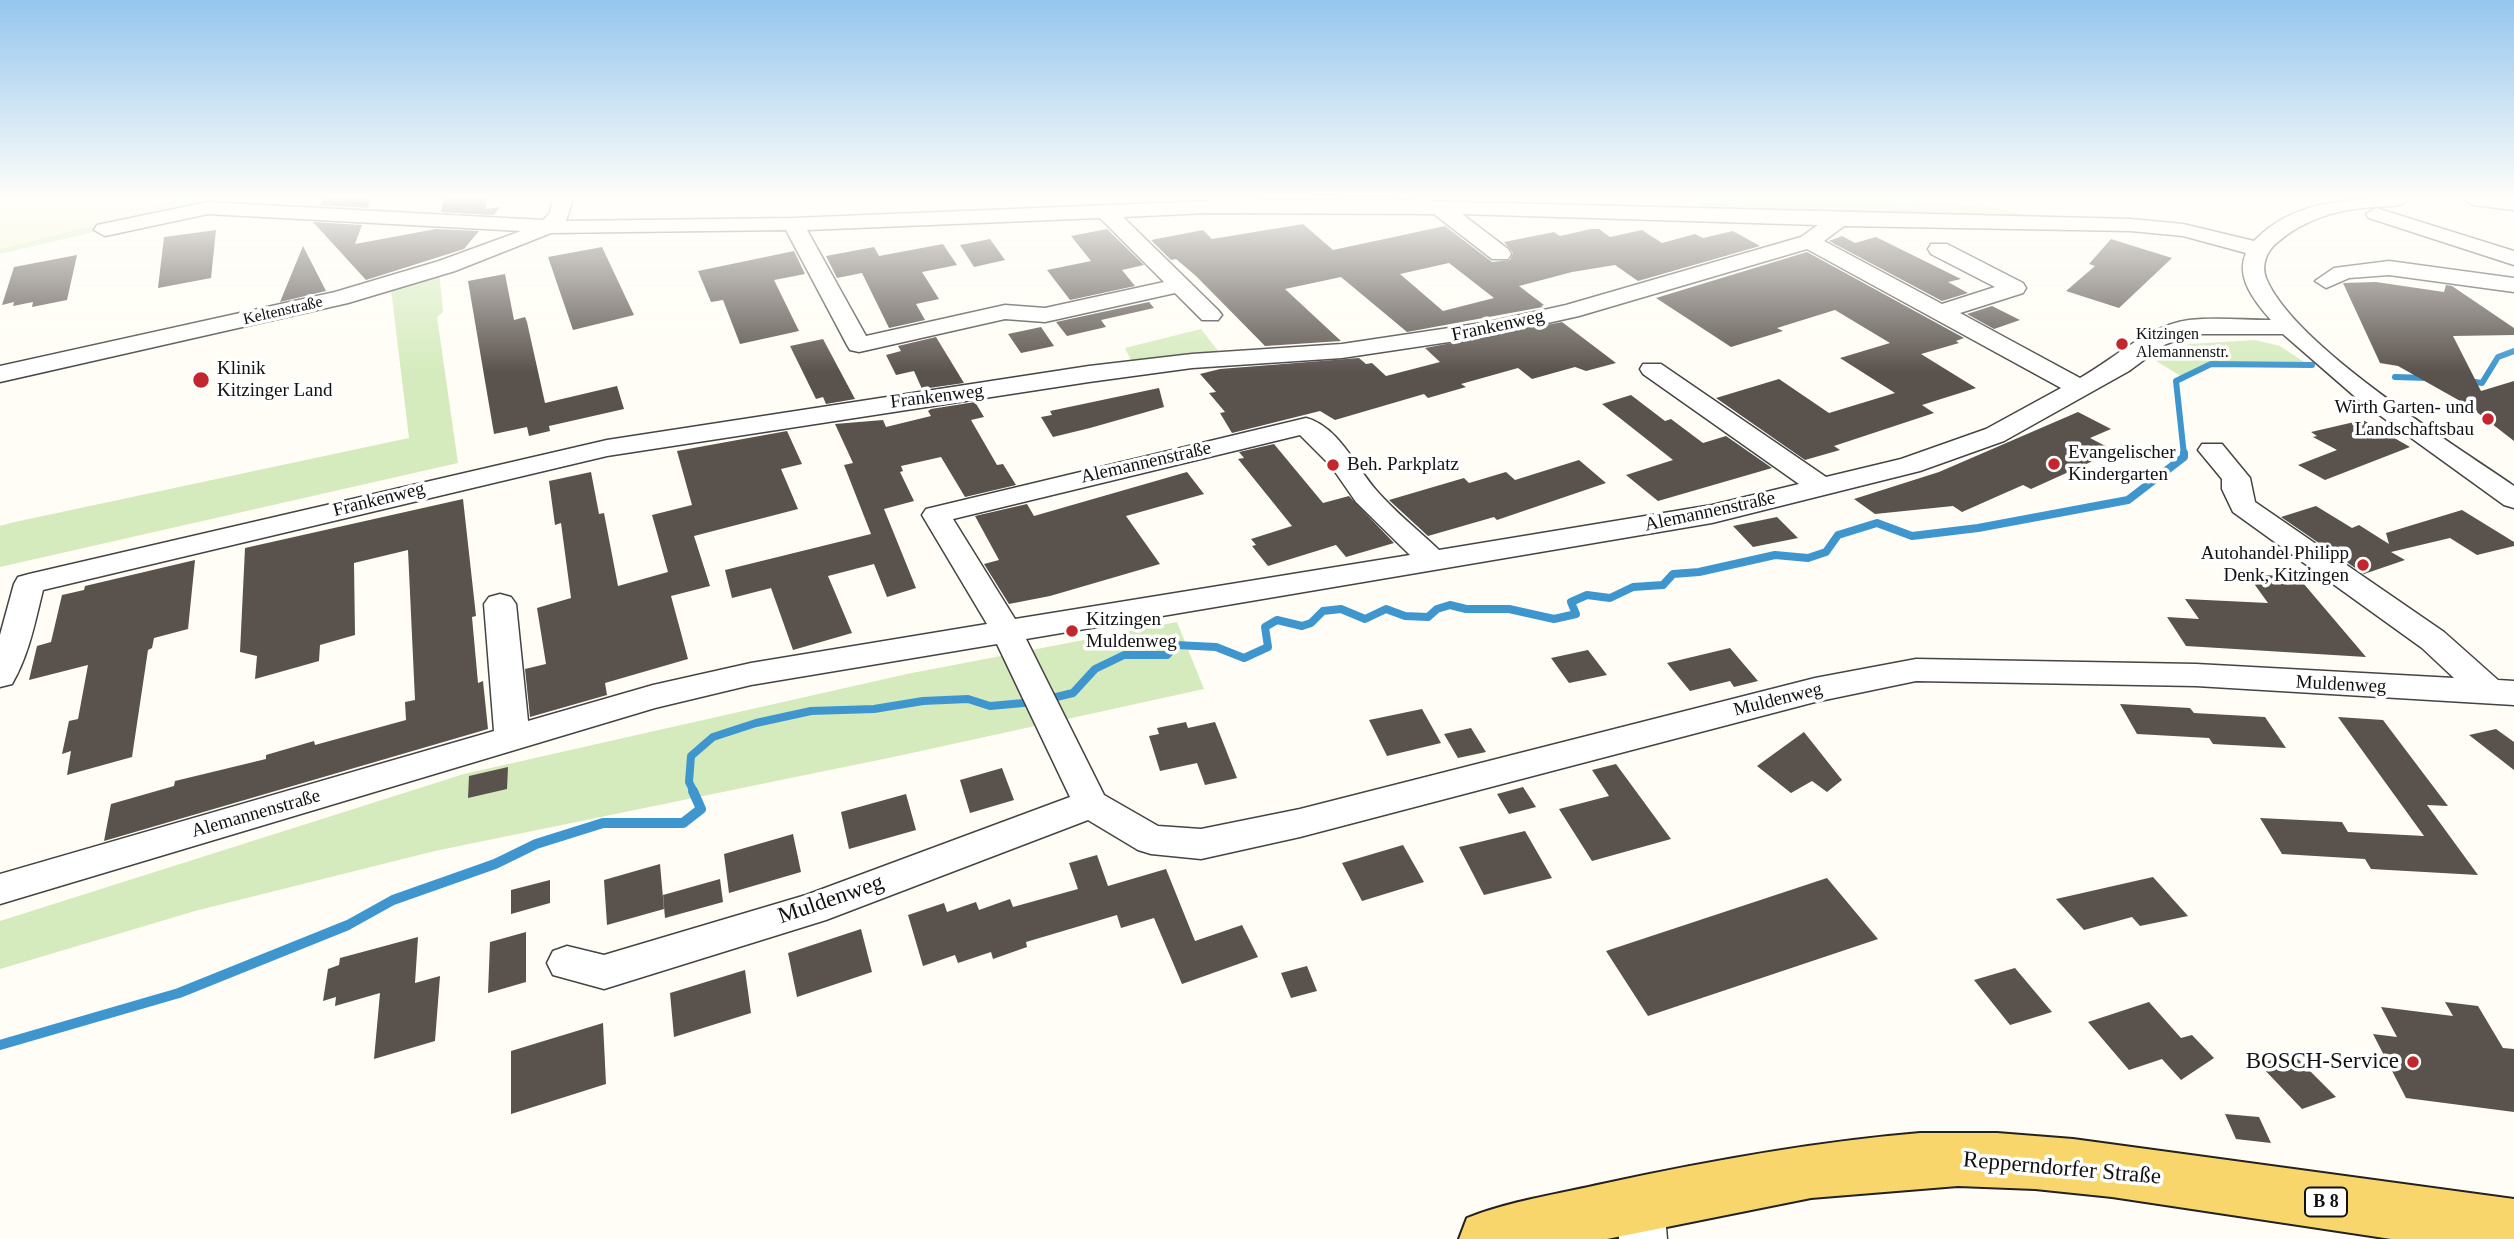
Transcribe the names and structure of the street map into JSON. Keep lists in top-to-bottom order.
{
  "streets": {
    "main road": ["Repperndorfer Straße", "B 8"],
    "street": [
      "Keltenstraße",
      "Frankenweg",
      "Alemannenstraße",
      "Muldenweg"
    ]
  },
  "places": [
    "Kitzingen Alemannenstr.",
    "Klinik Kitzinger Land",
    "Wirth Garten- und Landschaftsbau",
    "Evangelischer Kindergarten",
    "Beh. Parkplatz",
    "Autohandel Philipp Denk, Kitzingen",
    "Kitzingen Muldenweg",
    "BOSCH-Service"
  ]
}
